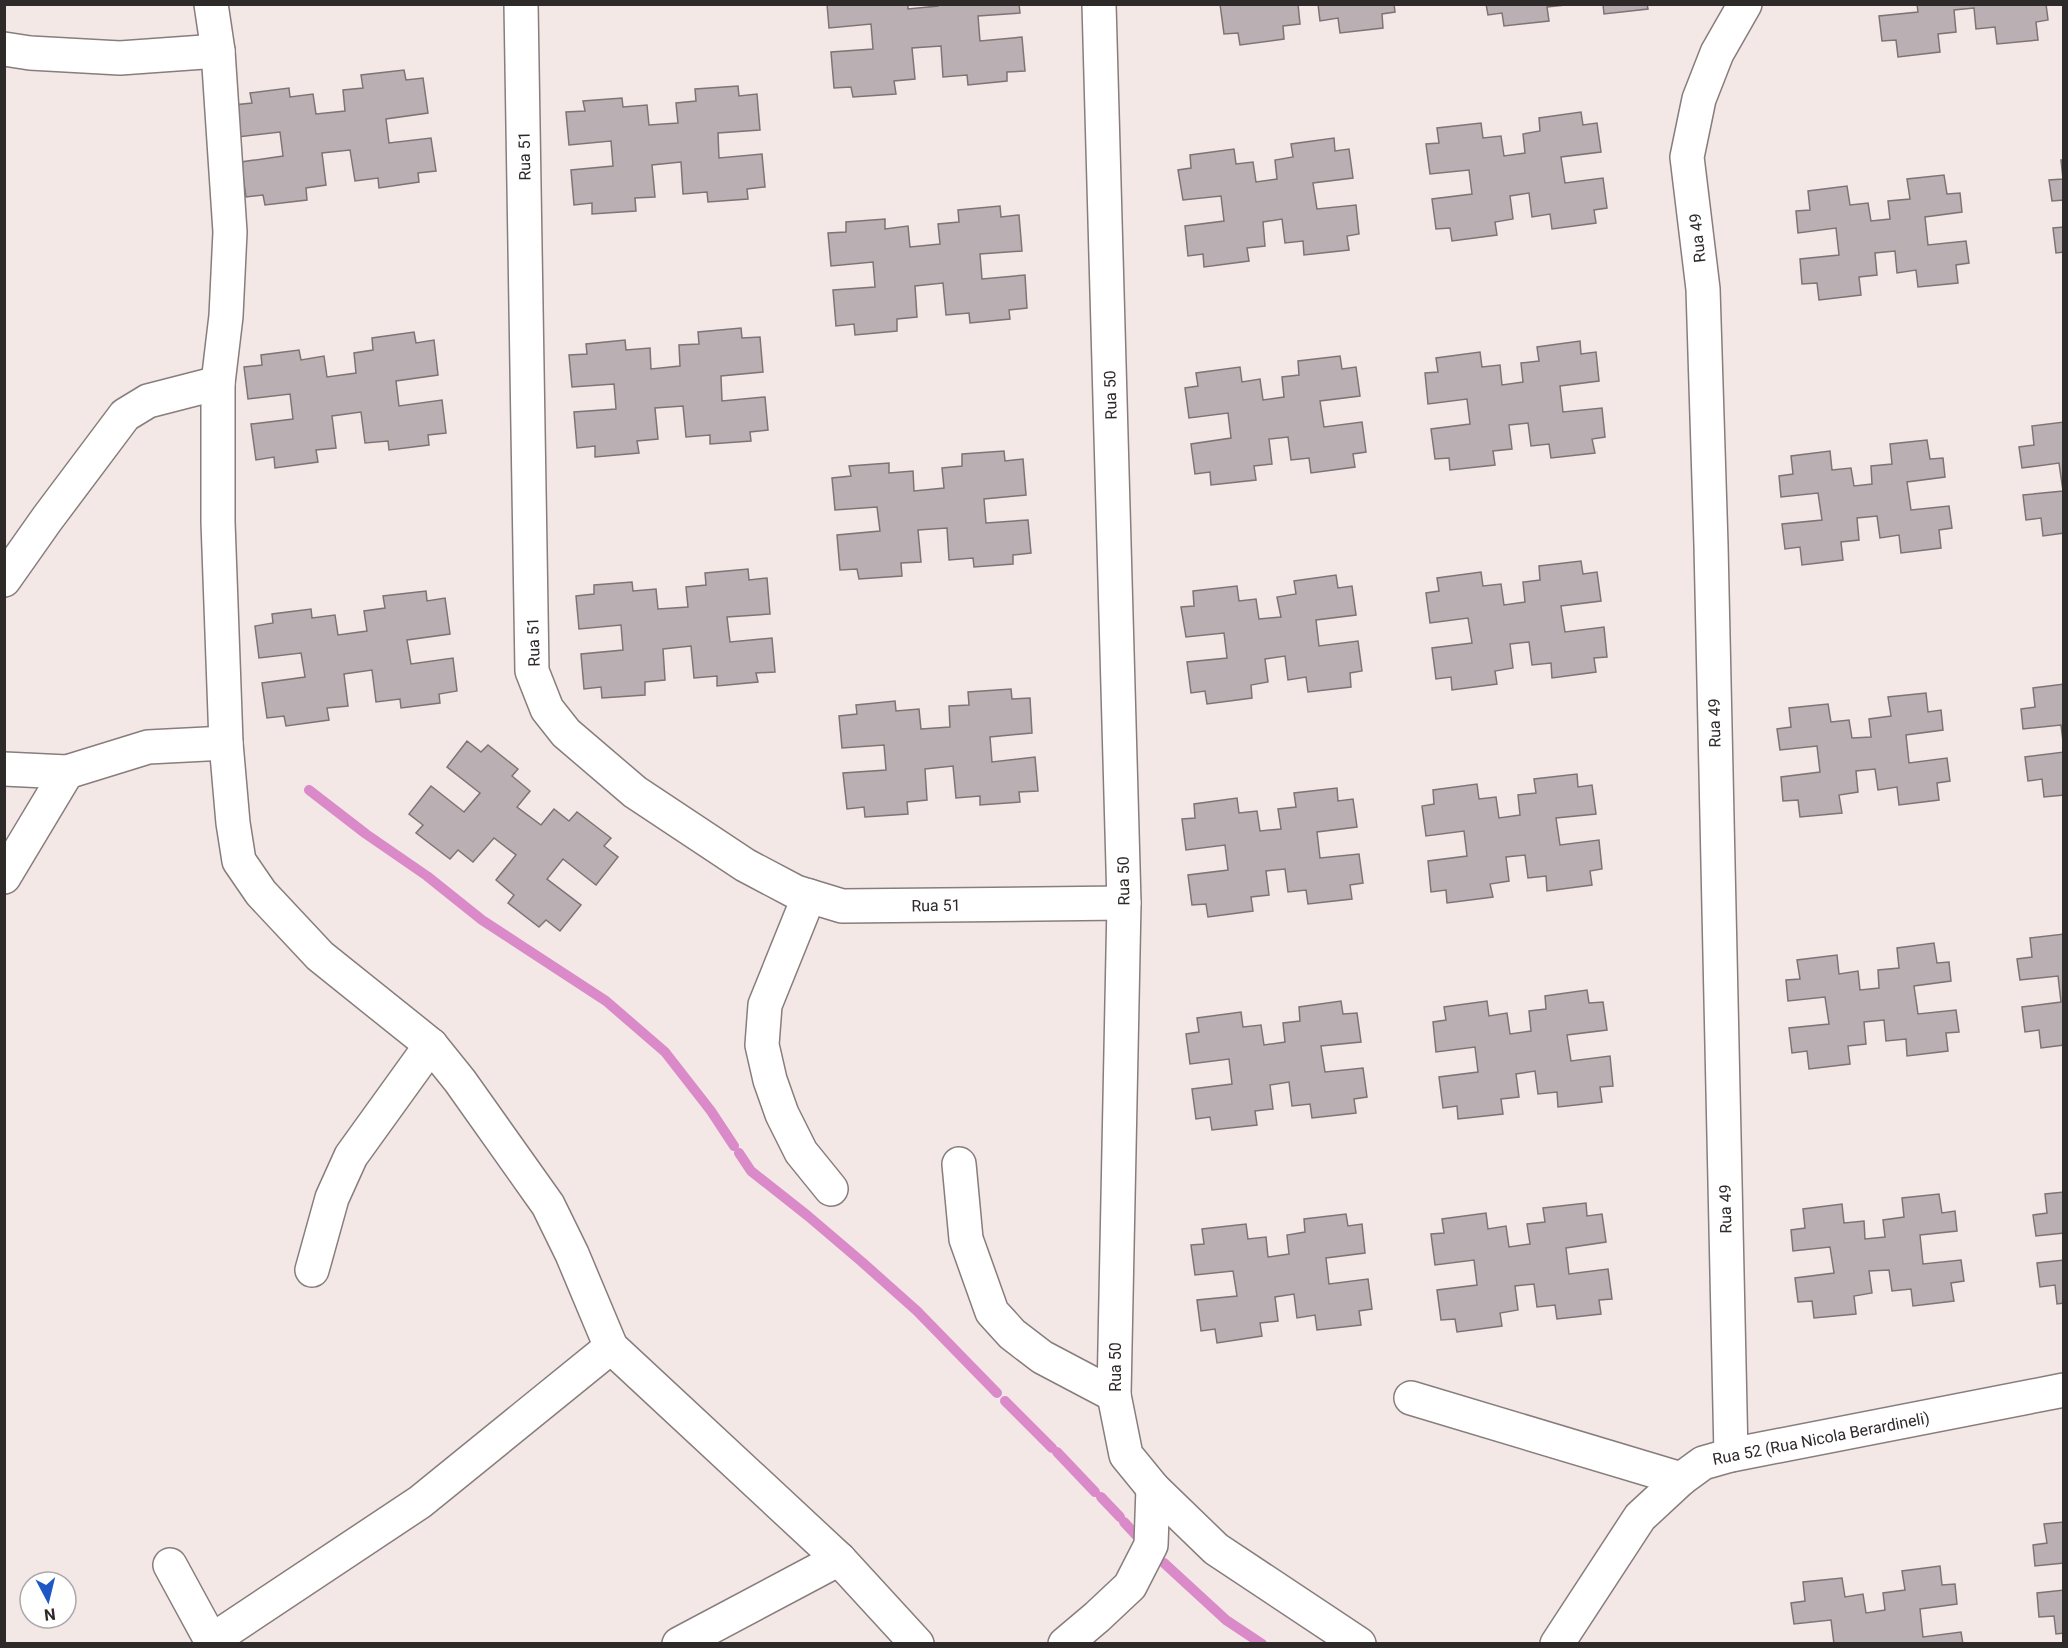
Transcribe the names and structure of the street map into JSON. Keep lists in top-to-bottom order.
{
  "streets": {
    "street": [
      "Rua 51",
      "Rua 49",
      "Rua 50",
      "Rua 52 (Rua Nicola Berardineli)"
    ]
  },
  "crossings": [
    ["Rua 51", "Rua 50"],
    ["Rua 49", "Rua 52 (Rua Nicola Berardineli)"]
  ],
  "north": "bottom"
}
